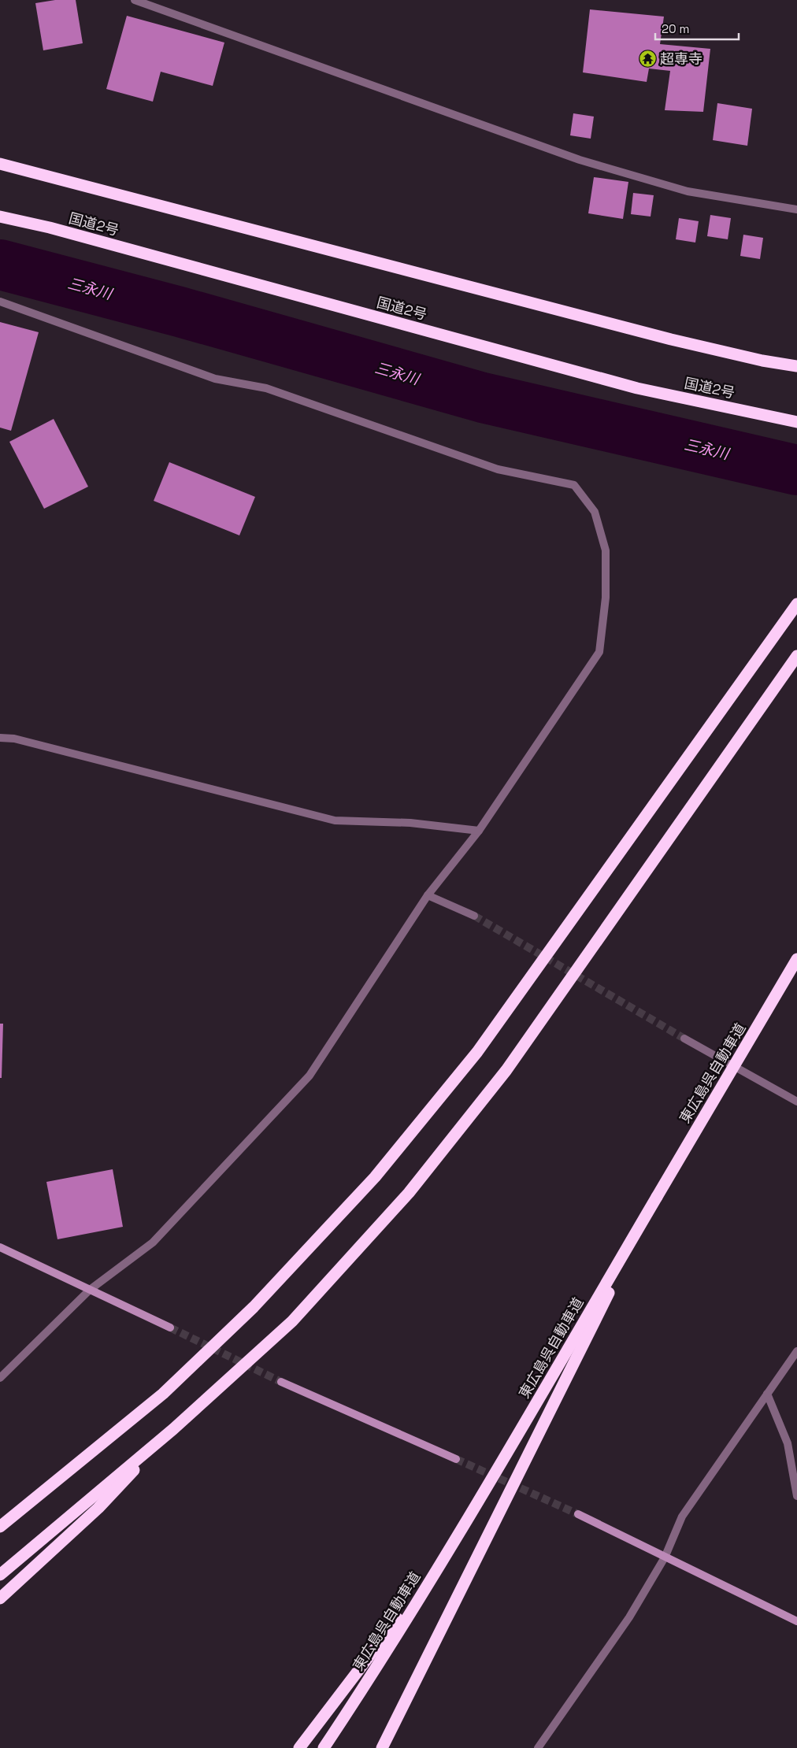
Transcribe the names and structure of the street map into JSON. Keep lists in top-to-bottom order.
{
  "streets": {
    "highway": ["国道2号", "東広島呉自動車道"]
  },
  "water": ["三永川"],
  "places": {
    "temple": ["超専寺"]
  },
  "scale_bar": "20 m"
}
